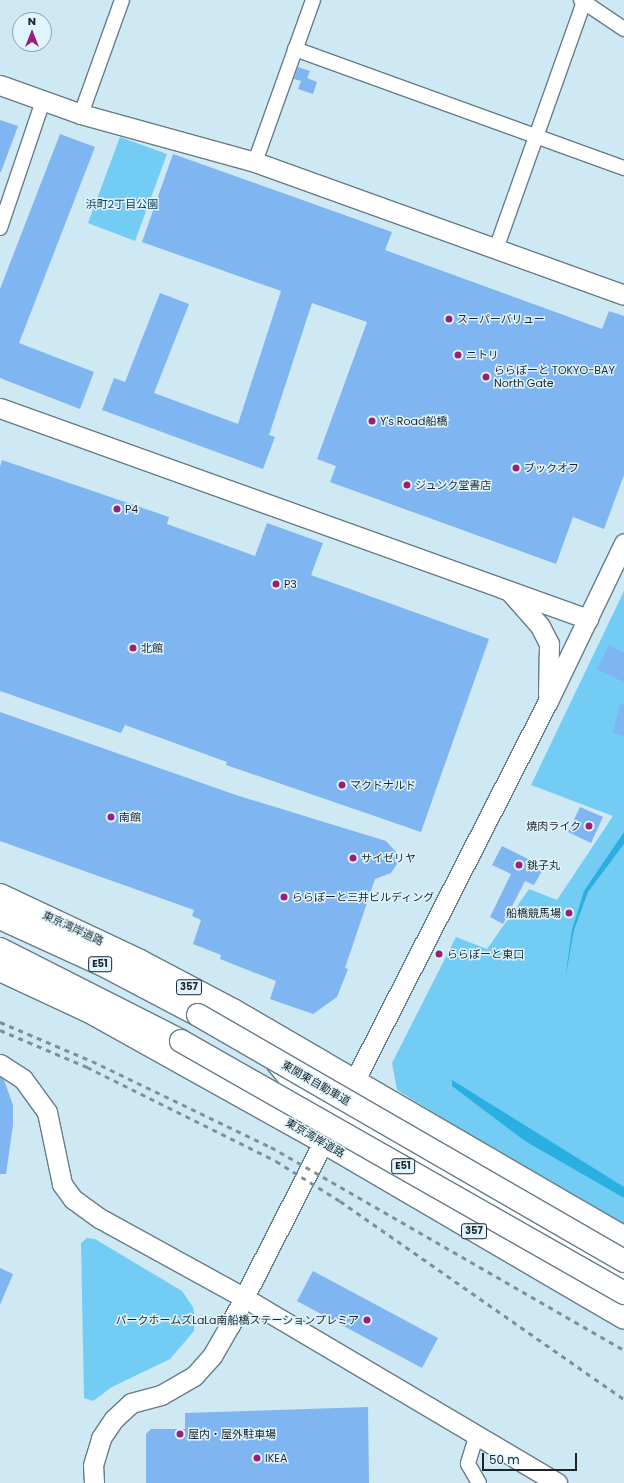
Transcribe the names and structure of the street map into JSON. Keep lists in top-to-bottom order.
{
  "streets": {
    "highway": [
      "東京湾岸道路",
      "E51",
      "357",
      "東関東自動車道"
    ]
  },
  "parks": ["浜町2丁目公園"],
  "places": [
    "スーパーバリュー",
    "ニトリ",
    "ららぽーと TOKYO−BAY North Gate",
    "Y's Road船橋",
    "ブックオフ",
    "ジュンク堂書店",
    "P4",
    "P3",
    "北館",
    "マクドナルド",
    "南館",
    "焼肉ライク",
    "サイゼリヤ",
    "銚子丸",
    "ららぽーと三井ビルディング",
    "船橋競馬場",
    "ららぽーと東口",
    "パークホームズLaLa南船橋ステーションプレミア",
    "屋内・屋外駐車場",
    "IKEA"
  ],
  "scale_bar": "50 m",
  "north": "top"
}
